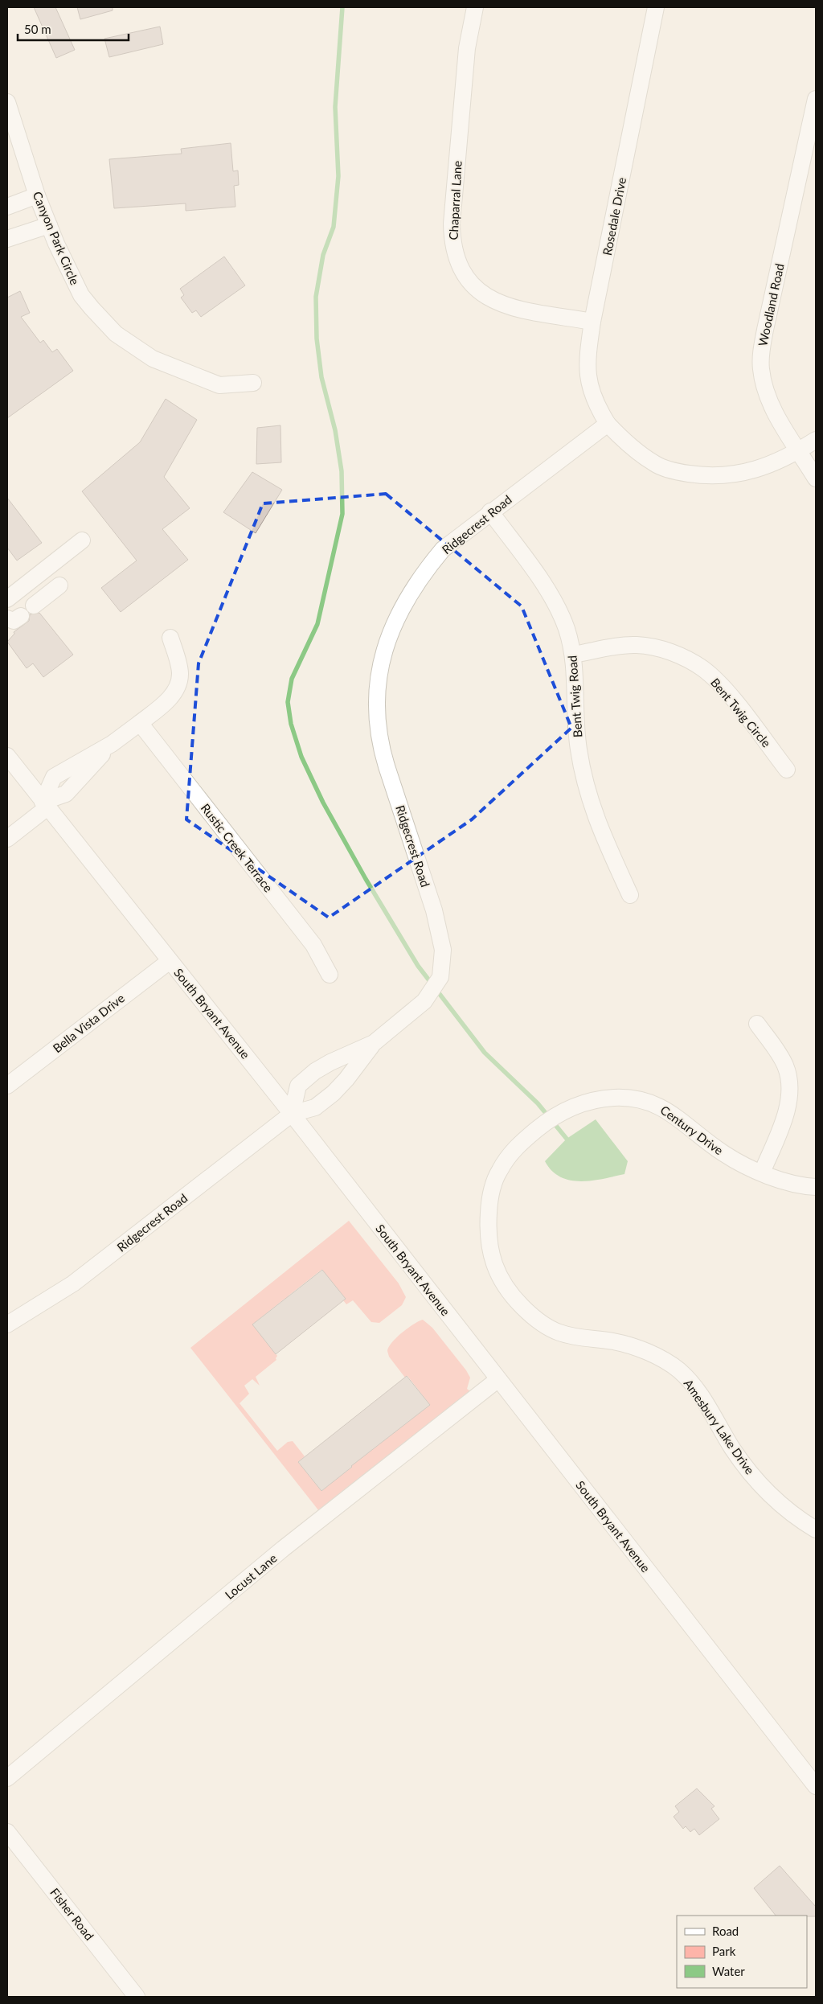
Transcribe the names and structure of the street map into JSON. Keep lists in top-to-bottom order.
{
  "streets": {
    "street": [
      "Chaparral Lane",
      "Rosedale Drive",
      "Canyon Park Circle",
      "Woodland Road",
      "Ridgecrest Road",
      "Bent Twig Road",
      "Bent Twig Circle",
      "Rustic Creek Terrace",
      "South Bryant Avenue",
      "Bella Vista Drive",
      "Century Drive",
      "Amesbury Lake Drive",
      "Locust Lane",
      "Fisher Road"
    ]
  },
  "crossings": [
    ["Chaparral Lane", "Rosedale Drive"],
    ["Rosedale Drive", "Ridgecrest Road"],
    ["Ridgecrest Road", "Bent Twig Road"],
    ["Ridgecrest Road", "South Bryant Avenue"],
    ["Bent Twig Road", "Bent Twig Circle"],
    ["South Bryant Avenue", "Bella Vista Drive"],
    ["South Bryant Avenue", "Locust Lane"],
    ["Century Drive", "Amesbury Lake Drive"]
  ],
  "legend": ["Road", "Park", "Water"],
  "scale_bar": "50 m"
}
